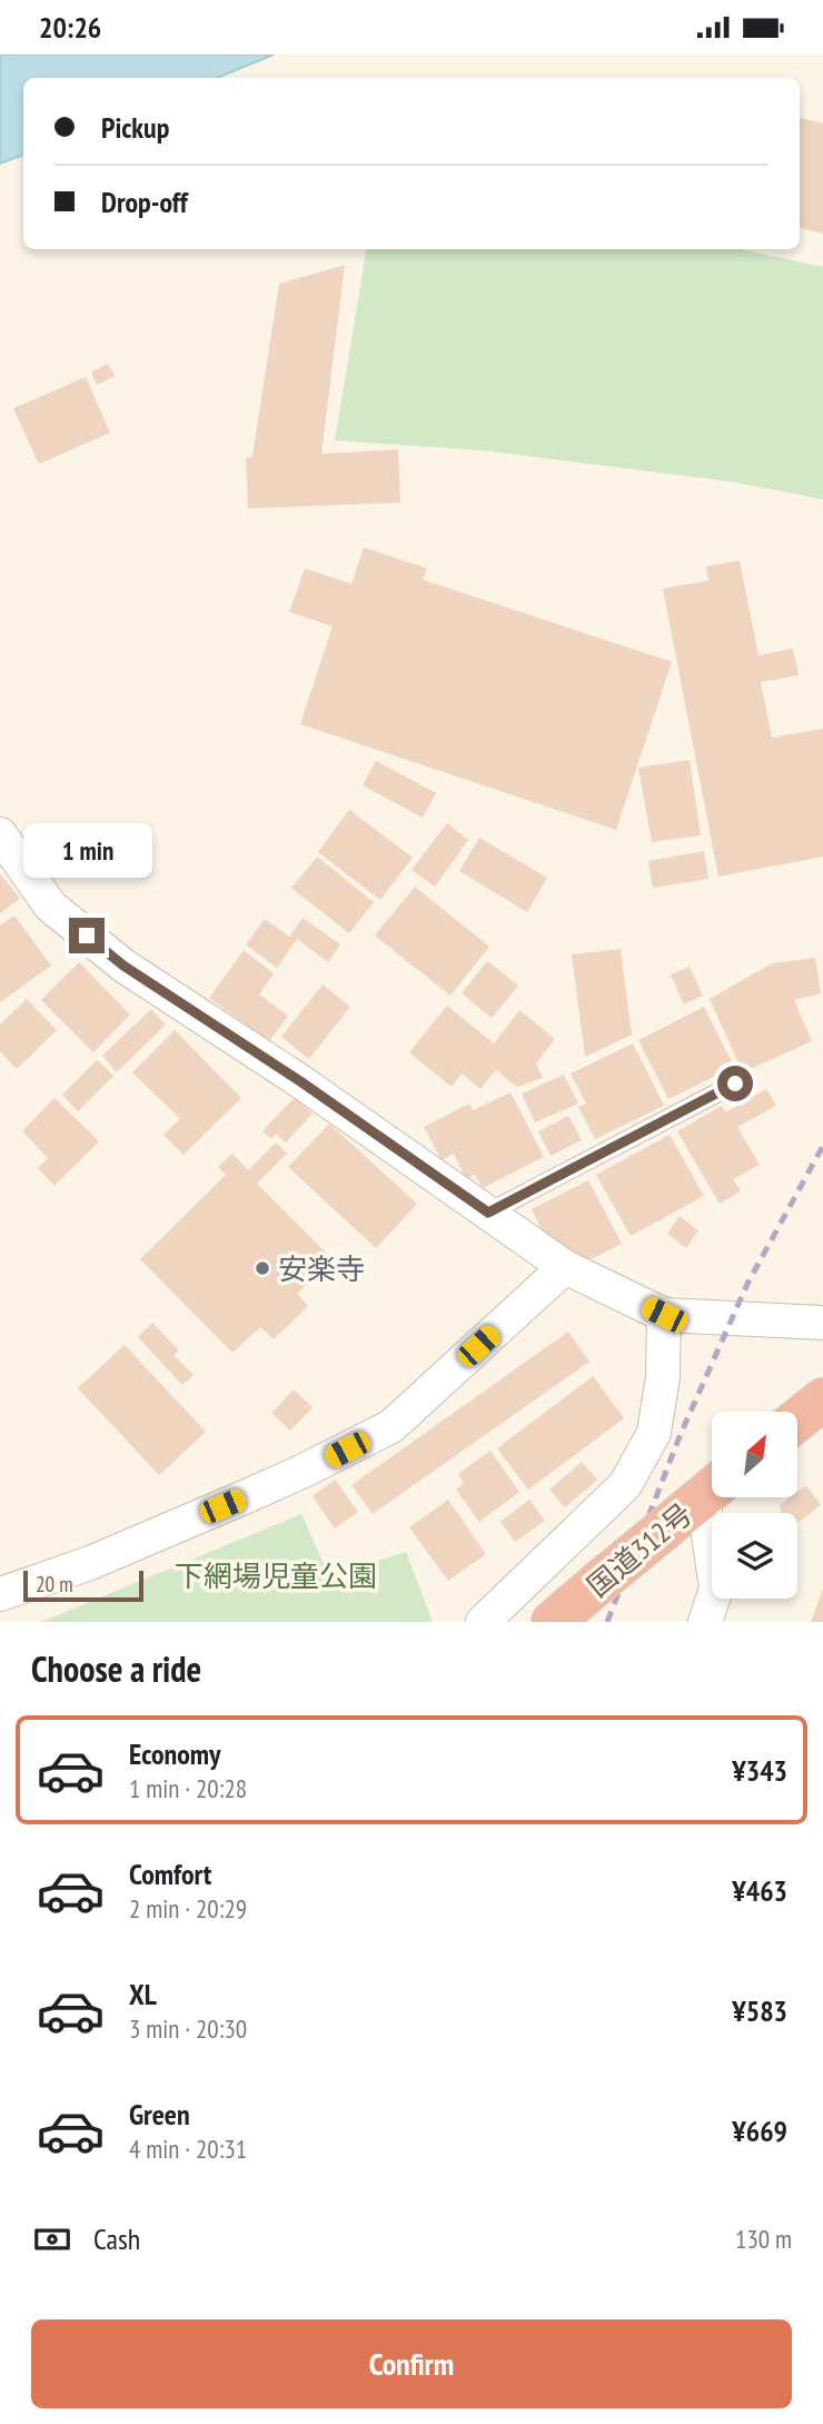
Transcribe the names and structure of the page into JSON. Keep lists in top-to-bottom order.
{
  "streets": {
    "highway": ["国道312号"]
  },
  "parks": ["下網場児童公園"],
  "places": ["安楽寺"],
  "scale_bar": "20 m",
  "north": "top right",
  "page": {
    "status": "20:26",
    "banner": ["Pickup", "Drop-off"],
    "bubble": "1 min",
    "scale": "20 m",
    "heading": "Choose a ride",
    "list": [
      {
        "name": "Economy",
        "note": "1 min · 20:28",
        "value": "¥343"
      },
      {
        "name": "Comfort",
        "note": "2 min · 20:29",
        "value": "¥463"
      },
      {
        "name": "XL",
        "note": "3 min · 20:30",
        "value": "¥583"
      },
      {
        "name": "Green",
        "note": "4 min · 20:31",
        "value": "¥669"
      }
    ],
    "pay": ["Cash", "130 m"],
    "buttons": "Confirm"
  }
}
